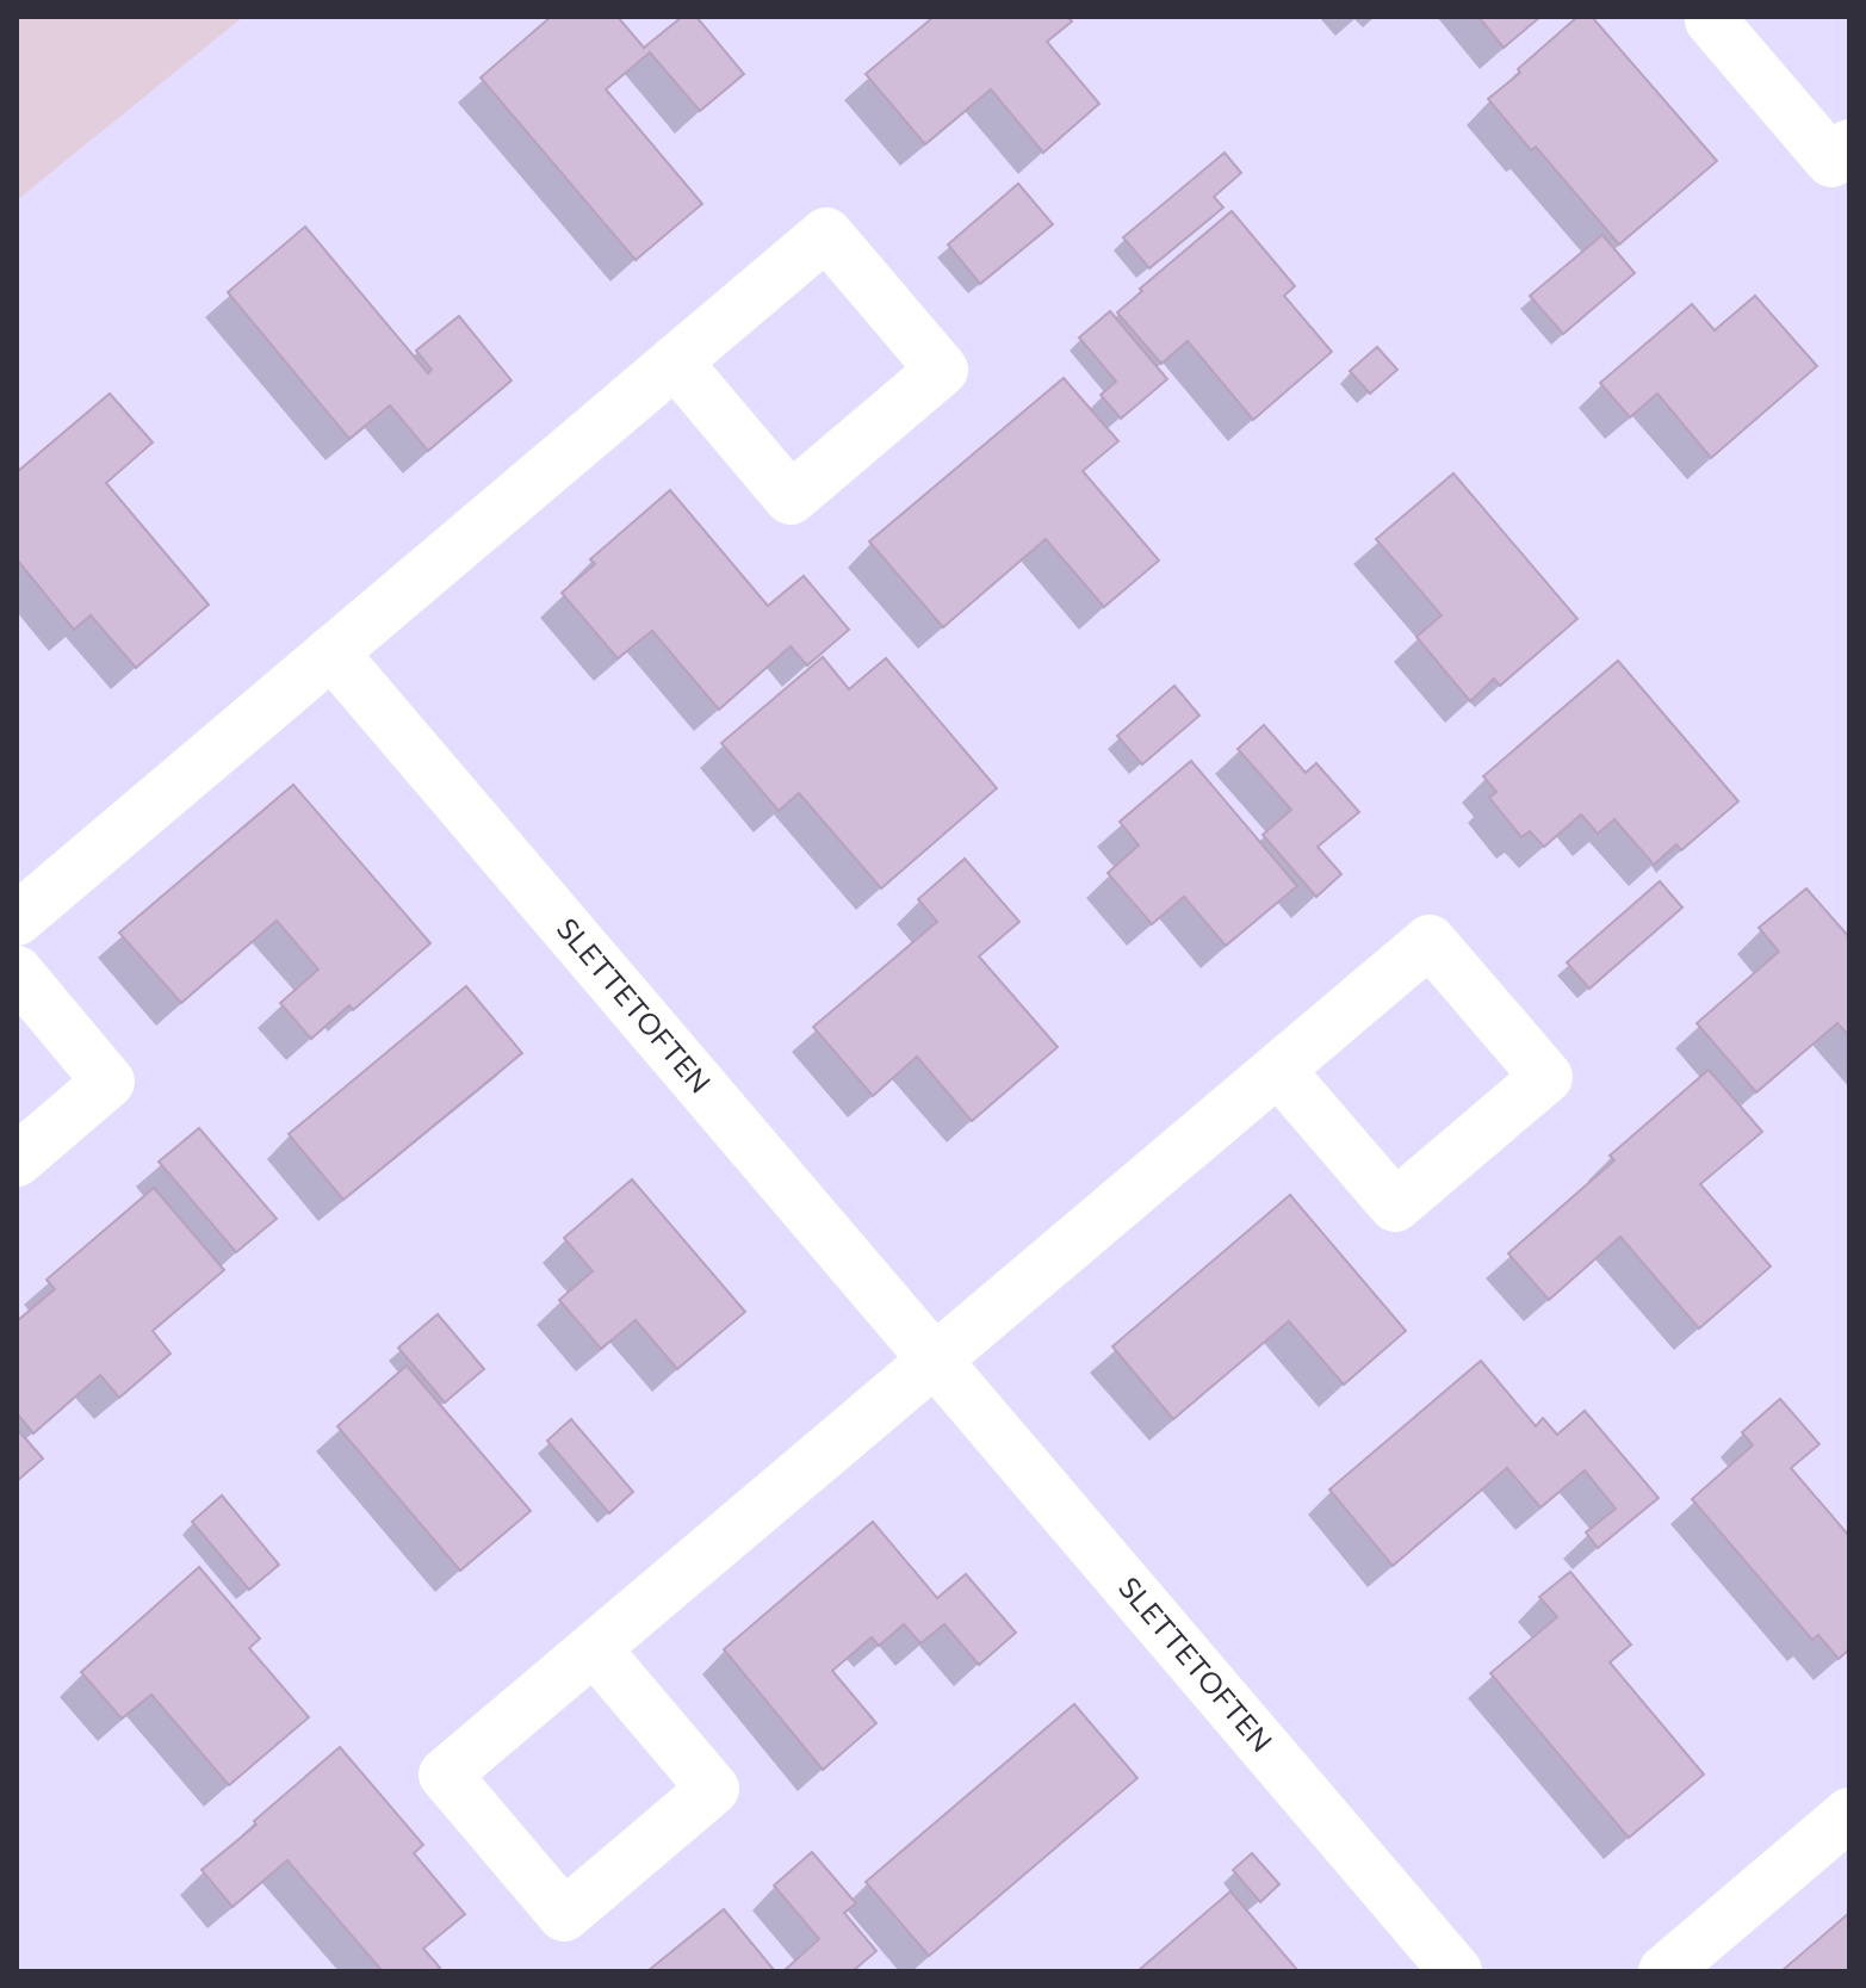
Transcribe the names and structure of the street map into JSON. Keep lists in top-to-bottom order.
{
  "streets": {
    "street": ["SLETTETOFTEN"]
  }
}
